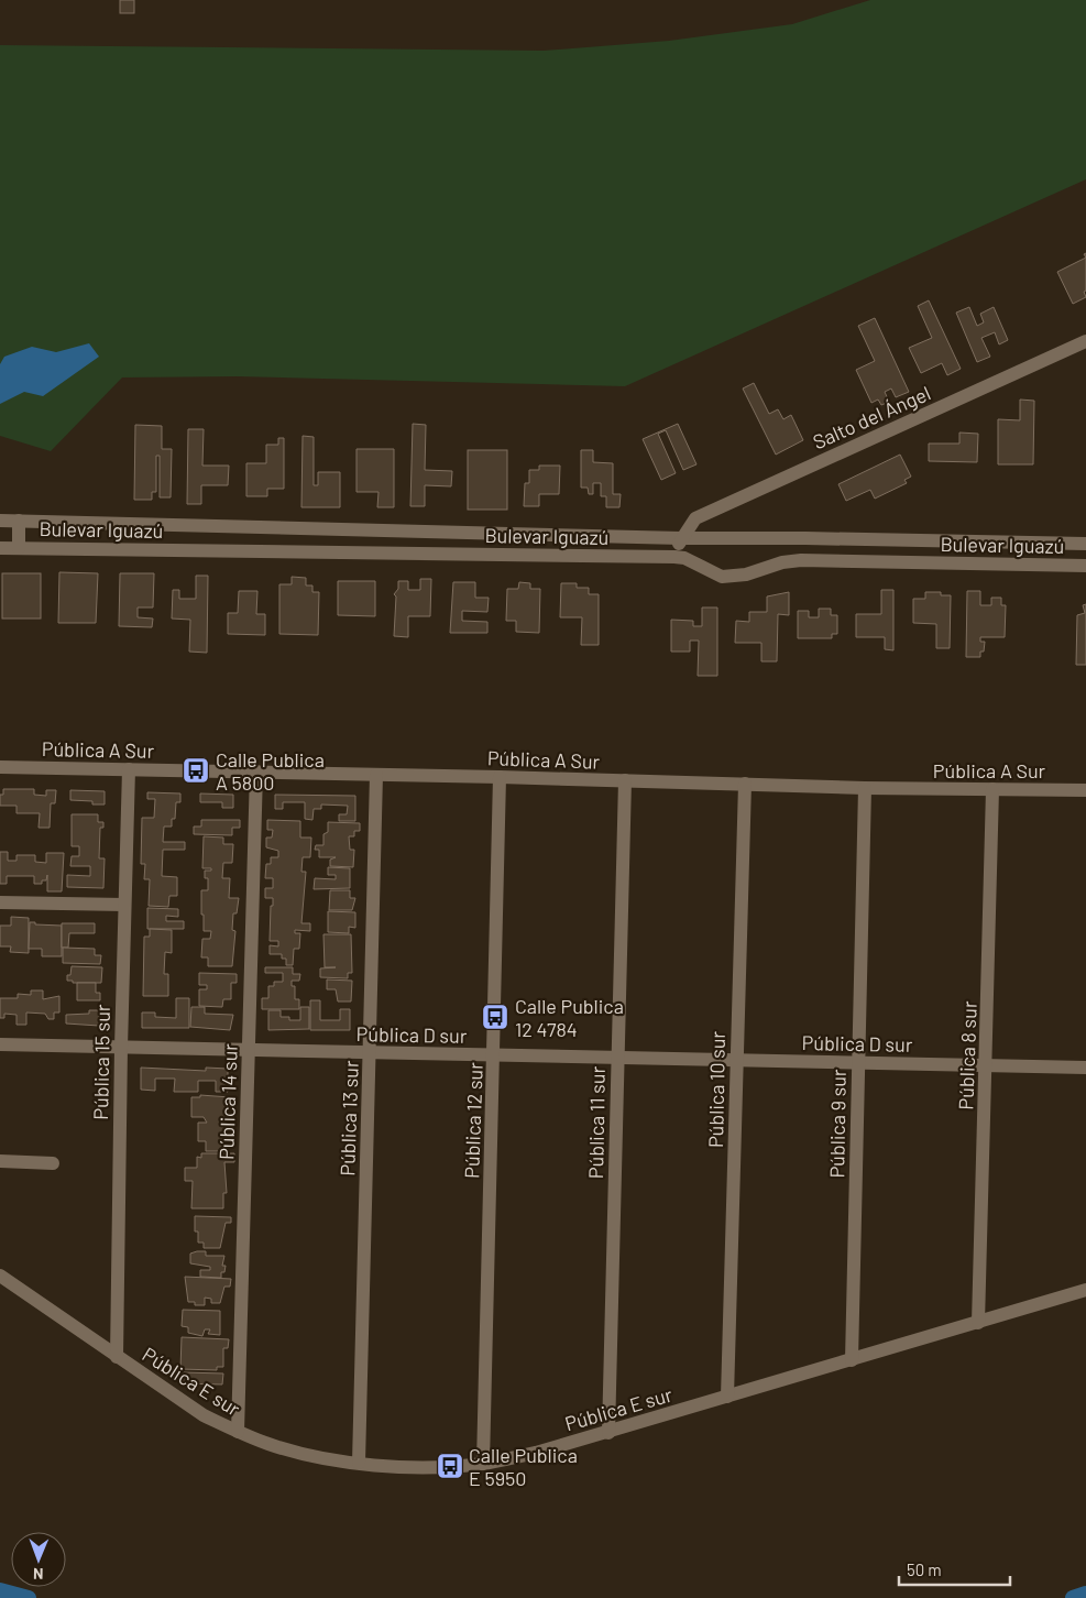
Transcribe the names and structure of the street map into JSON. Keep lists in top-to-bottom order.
{
  "streets": {
    "street": [
      "Salto del Ángel",
      "Bulevar Iguazú",
      "Pública A Sur",
      "Pública D sur",
      "Pública 8 sur",
      "Pública 15 sur",
      "Pública 10 sur",
      "Pública 14 sur",
      "Pública 13 sur",
      "Pública 12 sur",
      "Pública 11 sur",
      "Pública 9 sur",
      "Pública E sur"
    ]
  },
  "crossings": [
    ["Salto del Ángel", "Bulevar Iguazú"],
    ["Pública A Sur", "Pública 8 sur"],
    ["Pública A Sur", "Pública 15 sur"],
    ["Pública A Sur", "Pública 10 sur"],
    ["Pública A Sur", "Pública 14 sur"],
    ["Pública A Sur", "Pública 13 sur"],
    ["Pública A Sur", "Pública 12 sur"],
    ["Pública A Sur", "Pública 11 sur"],
    ["Pública A Sur", "Pública 9 sur"],
    ["Pública D sur", "Pública 8 sur"],
    ["Pública D sur", "Pública 15 sur"],
    ["Pública D sur", "Pública 10 sur"],
    ["Pública D sur", "Pública 14 sur"],
    ["Pública D sur", "Pública 13 sur"],
    ["Pública D sur", "Pública 12 sur"],
    ["Pública D sur", "Pública 11 sur"],
    ["Pública D sur", "Pública 9 sur"],
    ["Pública 8 sur", "Pública E sur"],
    ["Pública 15 sur", "Pública E sur"],
    ["Pública 10 sur", "Pública E sur"],
    ["Pública 14 sur", "Pública E sur"],
    ["Pública 13 sur", "Pública E sur"],
    ["Pública 12 sur", "Pública E sur"],
    ["Pública 11 sur", "Pública E sur"],
    ["Pública 9 sur", "Pública E sur"]
  ],
  "places": {
    "bus stop": ["Calle Publica A 5800", "Calle Publica 12 4784", "Calle Publica E 5950"]
  },
  "scale_bar": "50 m",
  "north": "bottom"
}
